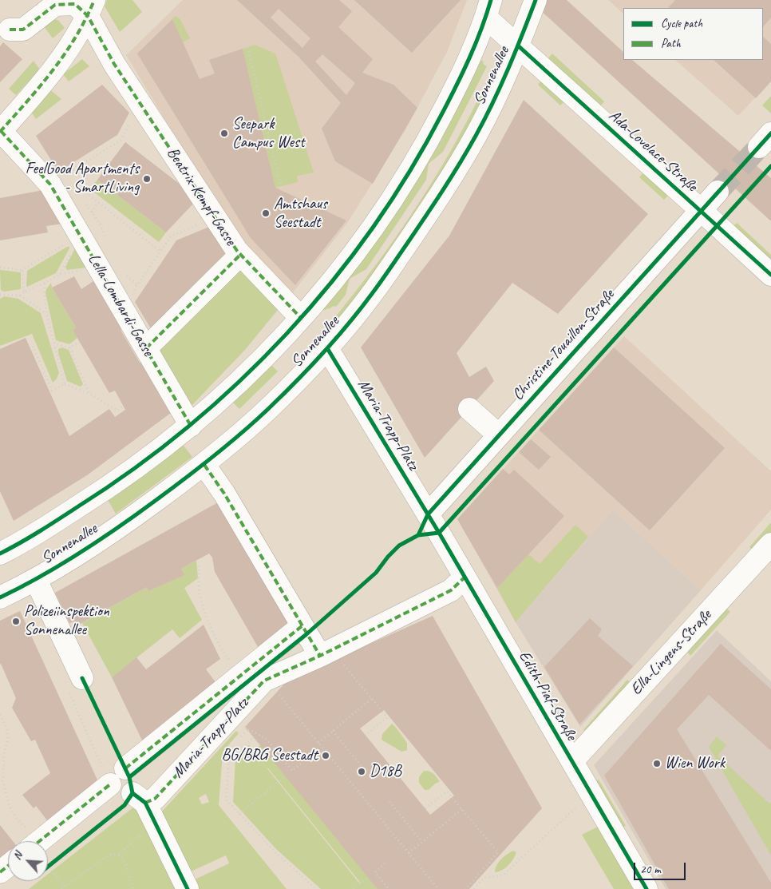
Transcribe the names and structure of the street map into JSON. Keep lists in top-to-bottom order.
{
  "streets": {
    "street": [
      "Sonnenallee",
      "Ada-Lovelace-Straße",
      "Beatrix-Kempf-Gasse",
      "Lella-Lombardi-Gasse",
      "Christine-Touaillon-Straße",
      "Maria-Trapp-Platz",
      "Ella-Lingens-Straße",
      "Edith-Piaf-Straße"
    ]
  },
  "crossings": [
    ["Sonnenallee", "Ada-Lovelace-Straße"],
    ["Sonnenallee", "Beatrix-Kempf-Gasse"],
    ["Sonnenallee", "Lella-Lombardi-Gasse"],
    ["Sonnenallee", "Maria-Trapp-Platz"],
    ["Ada-Lovelace-Straße", "Christine-Touaillon-Straße"],
    ["Christine-Touaillon-Straße", "Maria-Trapp-Platz"],
    ["Christine-Touaillon-Straße", "Edith-Piaf-Straße"],
    ["Maria-Trapp-Platz", "Edith-Piaf-Straße"],
    ["Ella-Lingens-Straße", "Edith-Piaf-Straße"]
  ],
  "places": [
    "Seepark Campus West",
    "FeelGood Apartments - SmartLiving",
    "Amtshaus Seestadt",
    "Polizeiinspektion Sonnenallee",
    "BG/BRG Seestadt",
    "Wien Work",
    "D18B"
  ],
  "legend": ["Cycle path", "Path"],
  "scale_bar": "20 m",
  "north": "top left"
}
